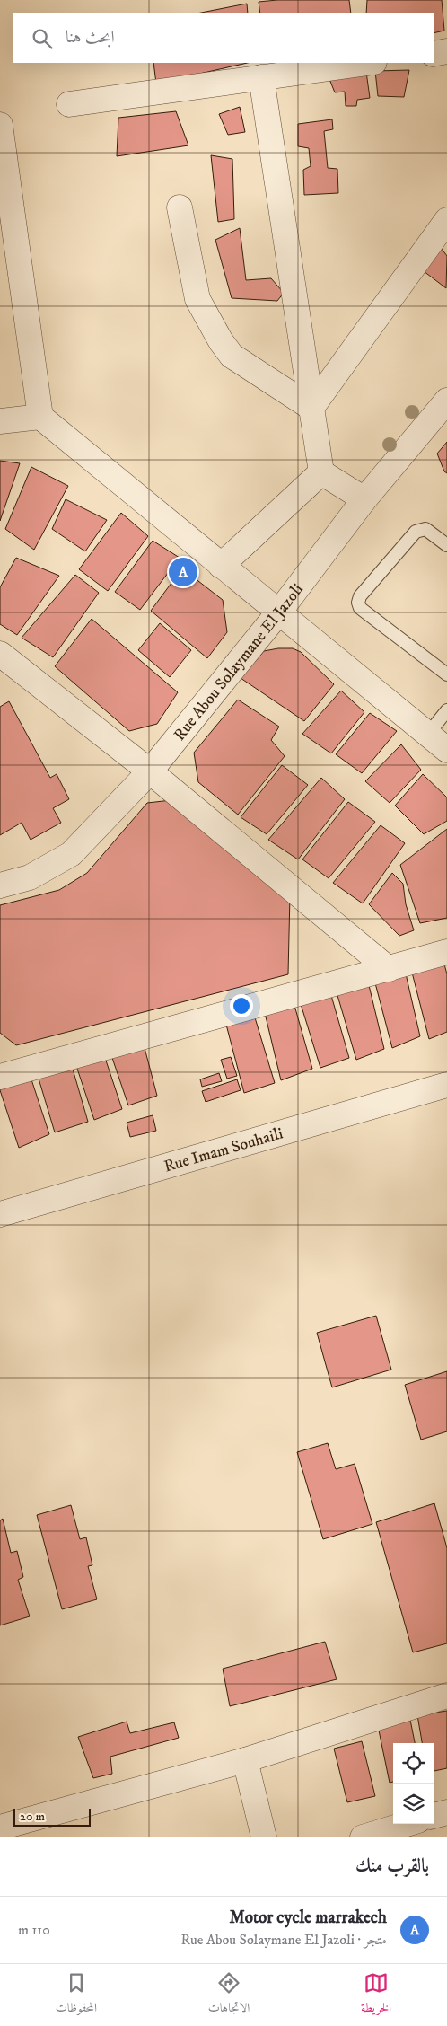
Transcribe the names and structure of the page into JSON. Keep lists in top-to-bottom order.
{
  "streets": {
    "street": ["Rue Abou Solaymane El Jazoli", "Rue Imam Souhaili"]
  },
  "scale_bar": "20 m",
  "page": {
    "search": "ابحث هنا",
    "pins": "A",
    "scale": "20 m",
    "heading": "بالقرب منك",
    "list": [
      {
        "mark": "A",
        "name": "Motor cycle marrakech",
        "note": "متجر · Rue Abou Solaymane El Jazoli",
        "value": "110 m"
      }
    ],
    "nav": ["الخريطة", "الاتجاهات", "المحفوظات"]
  }
}
